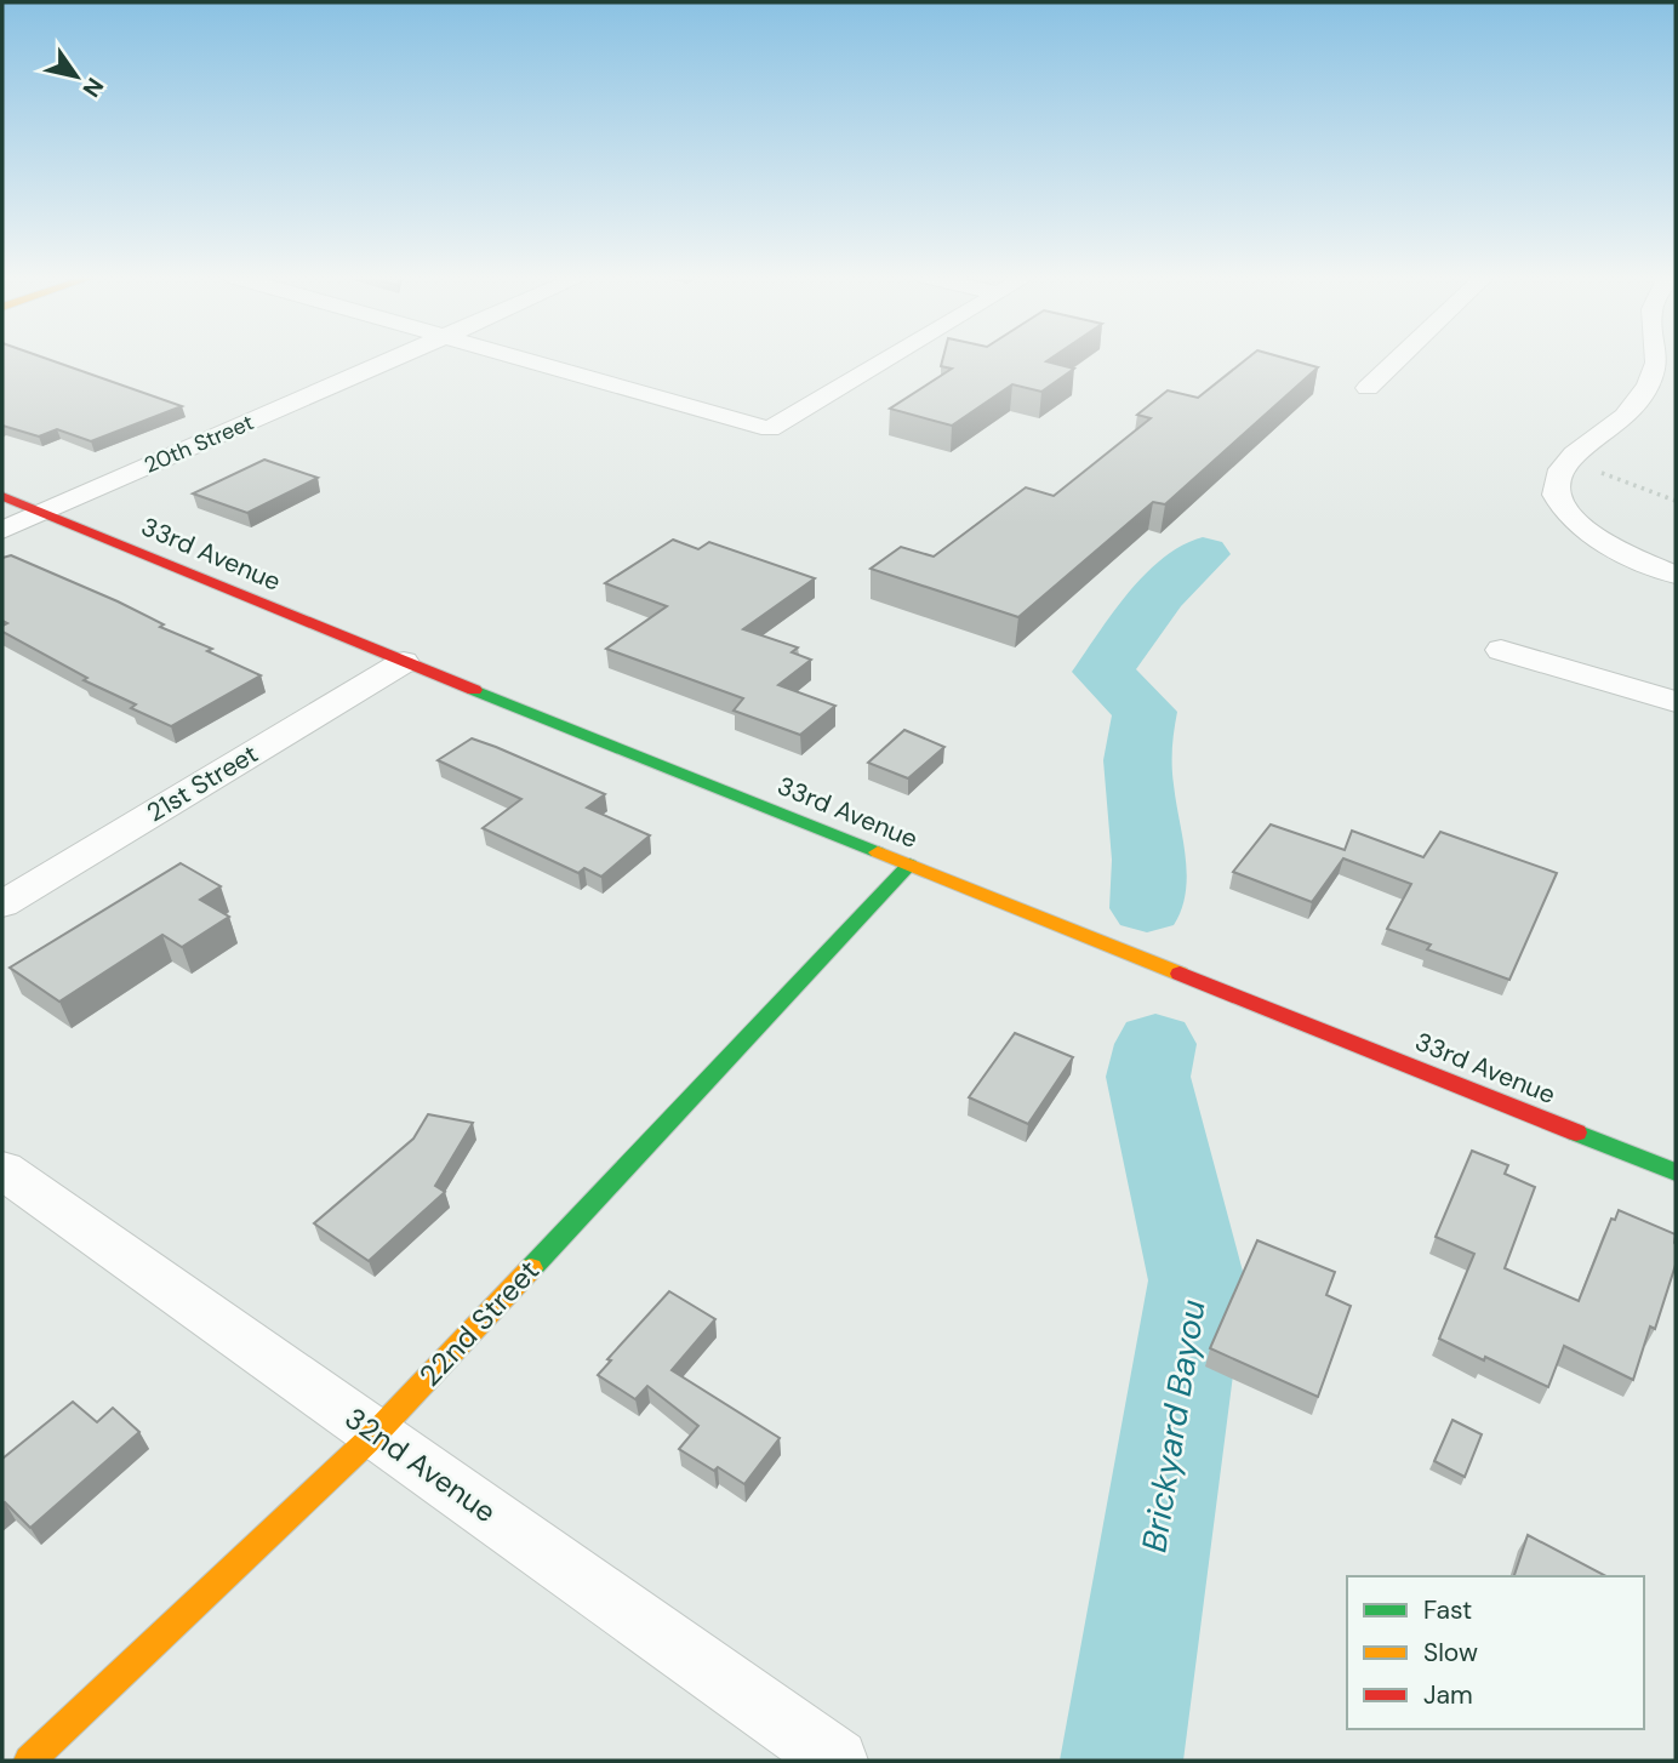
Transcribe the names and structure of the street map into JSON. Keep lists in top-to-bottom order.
{
  "streets": {
    "street": [
      "20th Street",
      "33rd Avenue",
      "21st Street",
      "22nd Street",
      "32nd Avenue"
    ]
  },
  "crossings": [
    ["20th Street", "33rd Avenue"],
    ["33rd Avenue", "21st Street"],
    ["33rd Avenue", "22nd Street"],
    ["22nd Street", "32nd Avenue"]
  ],
  "water": ["Brickyard Bayou"],
  "legend": ["Fast", "Slow", "Jam"],
  "north": "bottom right"
}
